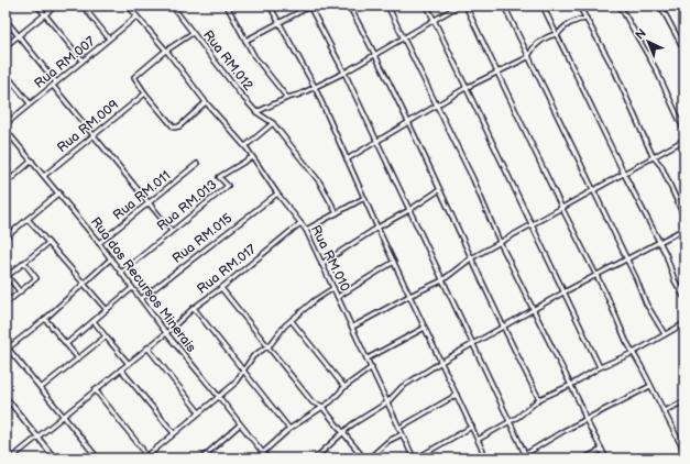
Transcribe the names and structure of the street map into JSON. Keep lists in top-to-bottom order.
{
  "streets": {
    "street": [
      "Rua RM.012",
      "Rua RM.007",
      "Rua RM.009",
      "Rua RM.011",
      "Rua RM.013",
      "Rua RM.015",
      "Rua RM.010",
      "Rua RM.017",
      "Rua dos Recursos Minerais"
    ]
  },
  "crossings": [
    ["Rua RM.007", "Rua RM.010"],
    ["Rua RM.009", "Rua dos Recursos Minerais"],
    ["Rua RM.011", "Rua dos Recursos Minerais"],
    ["Rua RM.013", "Rua RM.010"],
    ["Rua RM.013", "Rua dos Recursos Minerais"],
    ["Rua RM.015", "Rua RM.010"],
    ["Rua RM.015", "Rua dos Recursos Minerais"],
    ["Rua RM.010", "Rua RM.017"],
    ["Rua RM.017", "Rua dos Recursos Minerais"]
  ],
  "north": "top left"
}
